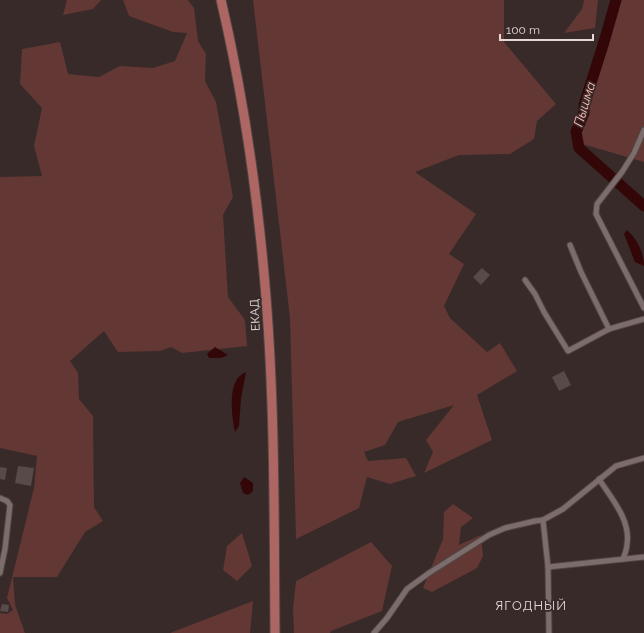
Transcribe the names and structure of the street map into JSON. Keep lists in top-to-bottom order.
{
  "streets": {
    "highway": ["ЕКАД"]
  },
  "districts": ["ЯГОДНЫЙ"],
  "water": ["Пышма"],
  "scale_bar": "100 m"
}
